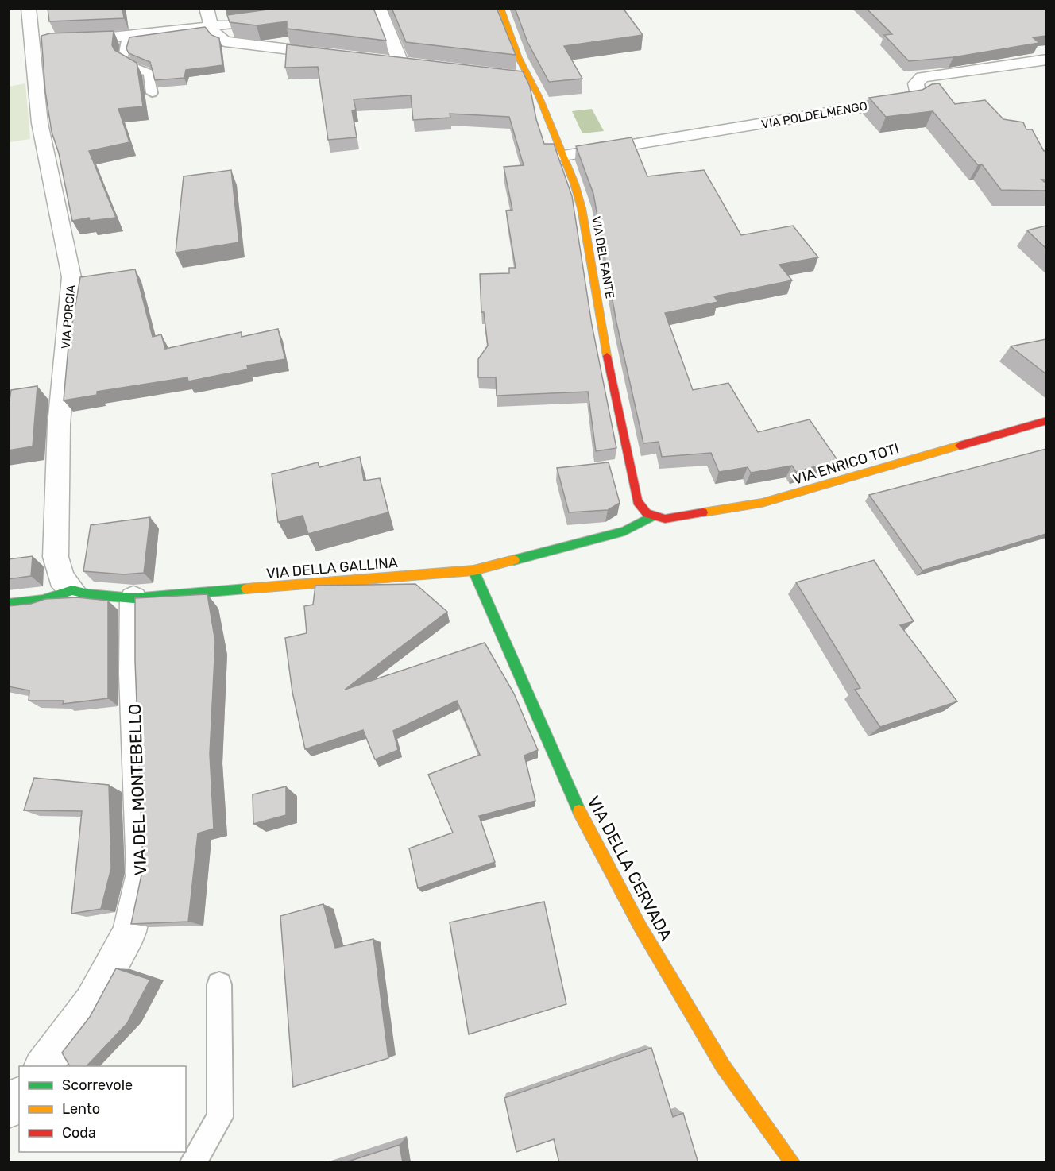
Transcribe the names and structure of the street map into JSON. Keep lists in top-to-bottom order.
{
  "streets": {
    "street": [
      "VIA POLDELMENGO",
      "VIA DEL FANTE",
      "VIA PORCIA",
      "VIA ENRICO TOTI",
      "VIA DELLA GALLINA",
      "VIA DEL MONTEBELLO",
      "VIA DELLA CERVADA"
    ]
  },
  "crossings": [
    ["VIA POLDELMENGO", "VIA DEL FANTE"],
    ["VIA DEL FANTE", "VIA ENRICO TOTI"],
    ["VIA DEL FANTE", "VIA DELLA GALLINA"],
    ["VIA PORCIA", "VIA DELLA GALLINA"],
    ["VIA ENRICO TOTI", "VIA DELLA GALLINA"],
    ["VIA DELLA GALLINA", "VIA DEL MONTEBELLO"],
    ["VIA DELLA GALLINA", "VIA DELLA CERVADA"]
  ],
  "legend": ["Scorrevole", "Lento", "Coda"]
}
